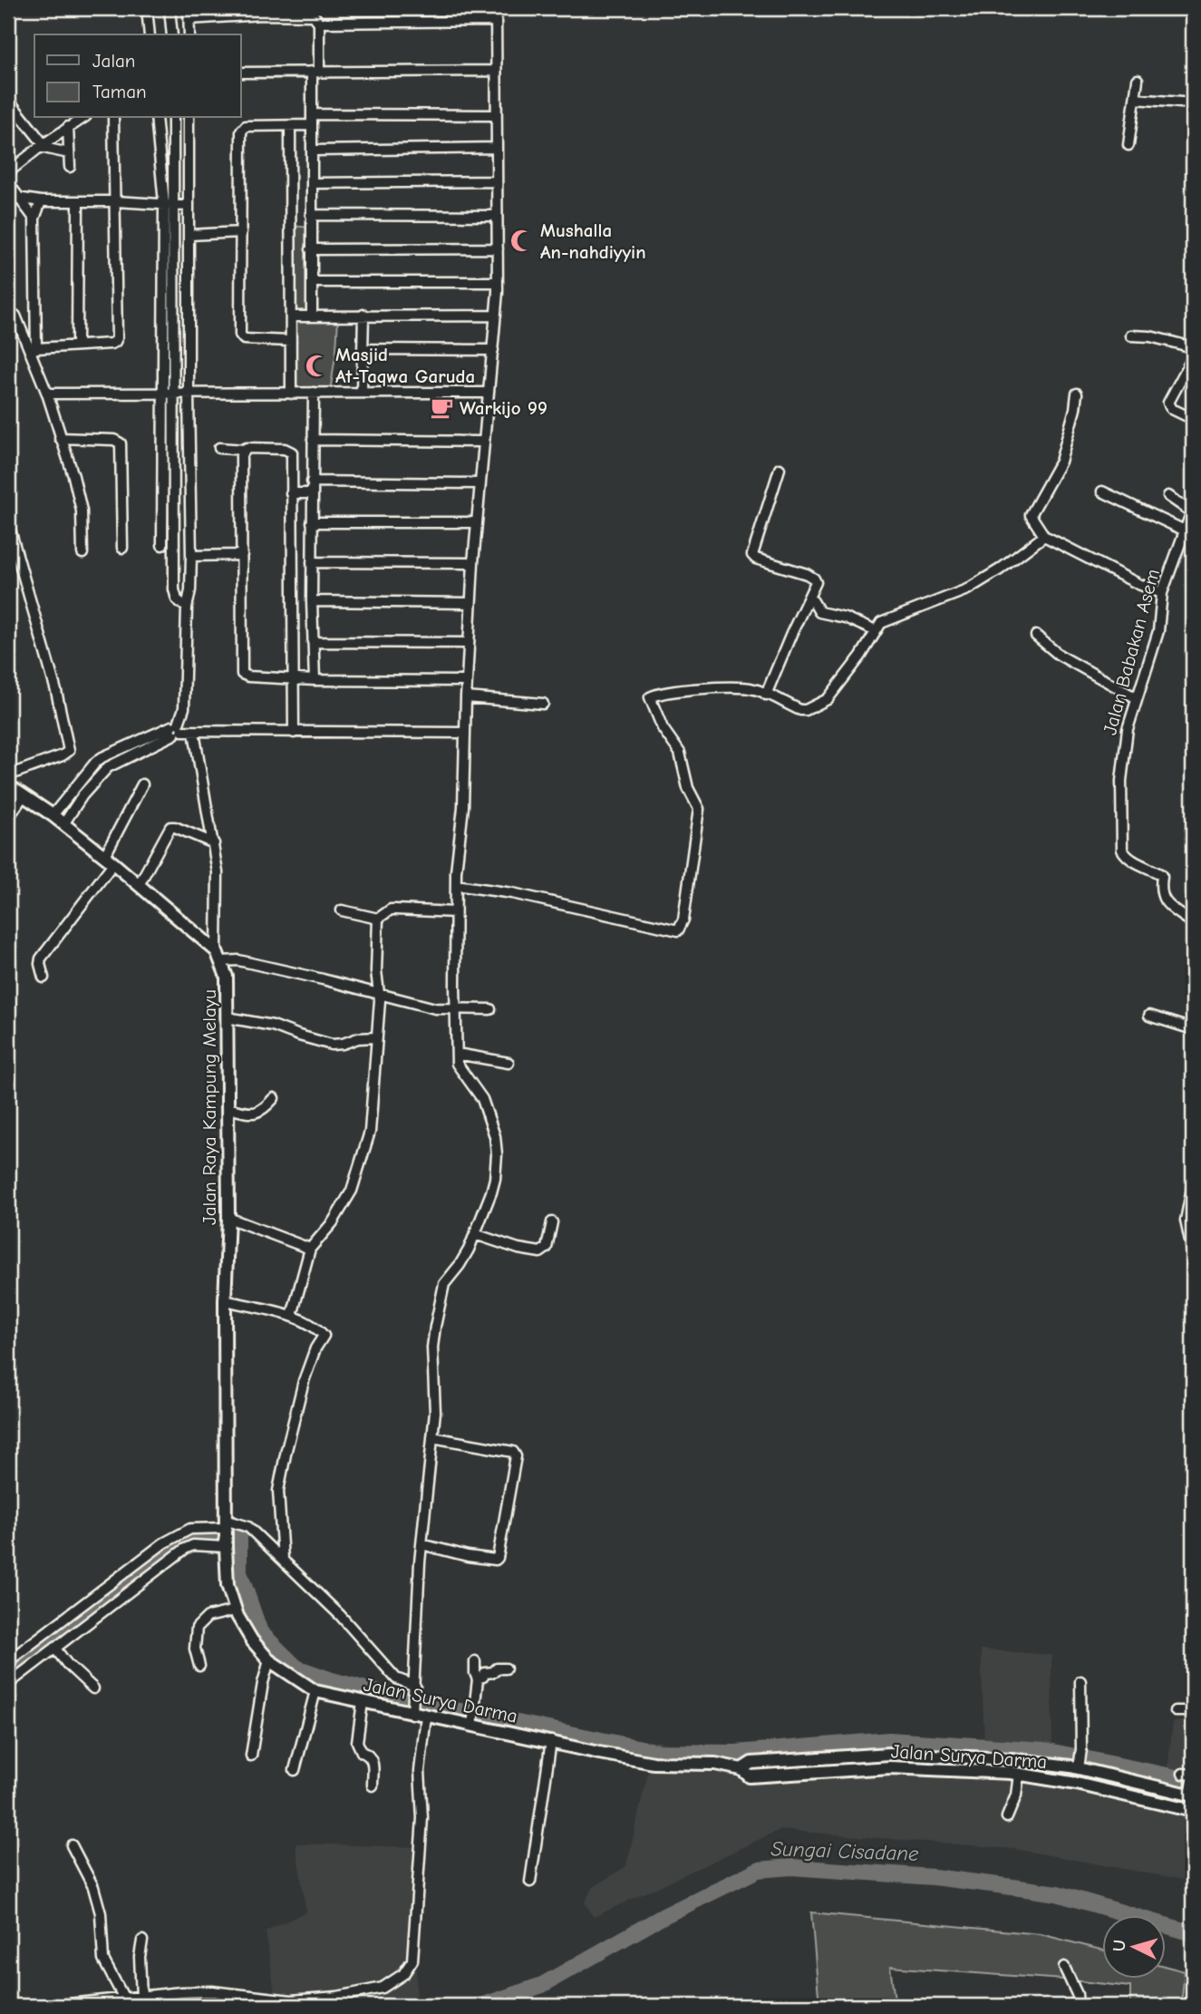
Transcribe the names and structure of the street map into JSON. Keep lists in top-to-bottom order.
{
  "streets": {
    "main road": ["Jalan Raya Kampung Melayu", "Jalan Surya Darma"],
    "street": ["Jalan Babakan Asem"]
  },
  "crossings": [
    ["Jalan Raya Kampung Melayu", "Jalan Surya Darma"]
  ],
  "water": ["Sungai Cisadane"],
  "places": {
    "mosque": ["Mushalla An-nahdiyyin", "Masjid At-Taqwa Garuda"],
    "cafe": ["Warkijo 99"]
  },
  "legend": ["Jalan", "Taman"],
  "north": "left"
}
